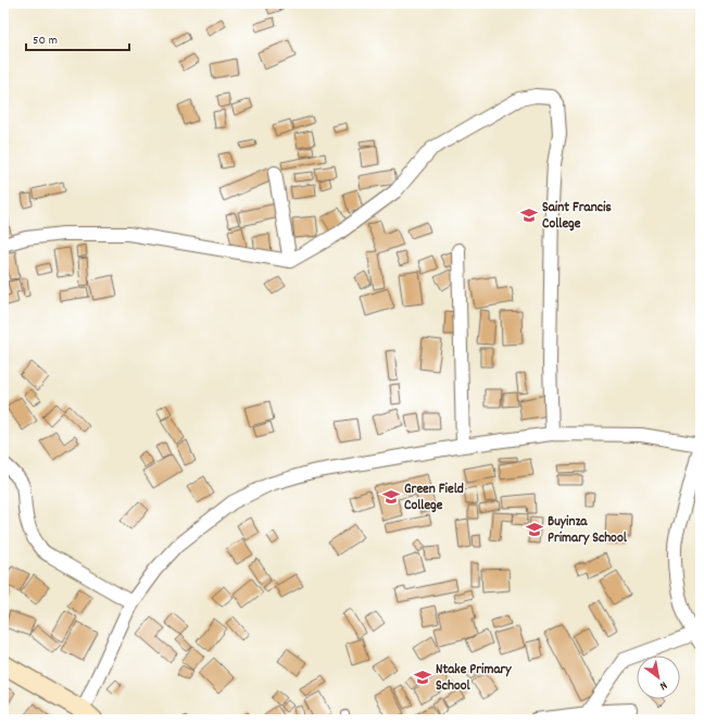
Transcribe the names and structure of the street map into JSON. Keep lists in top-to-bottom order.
{
  "places": {
    "school or university": [
      "Saint Francis College",
      "Green Field College",
      "Buyinza Primary School",
      "Ntake Primary School"
    ]
  },
  "scale_bar": "50 m",
  "north": "bottom right"
}
